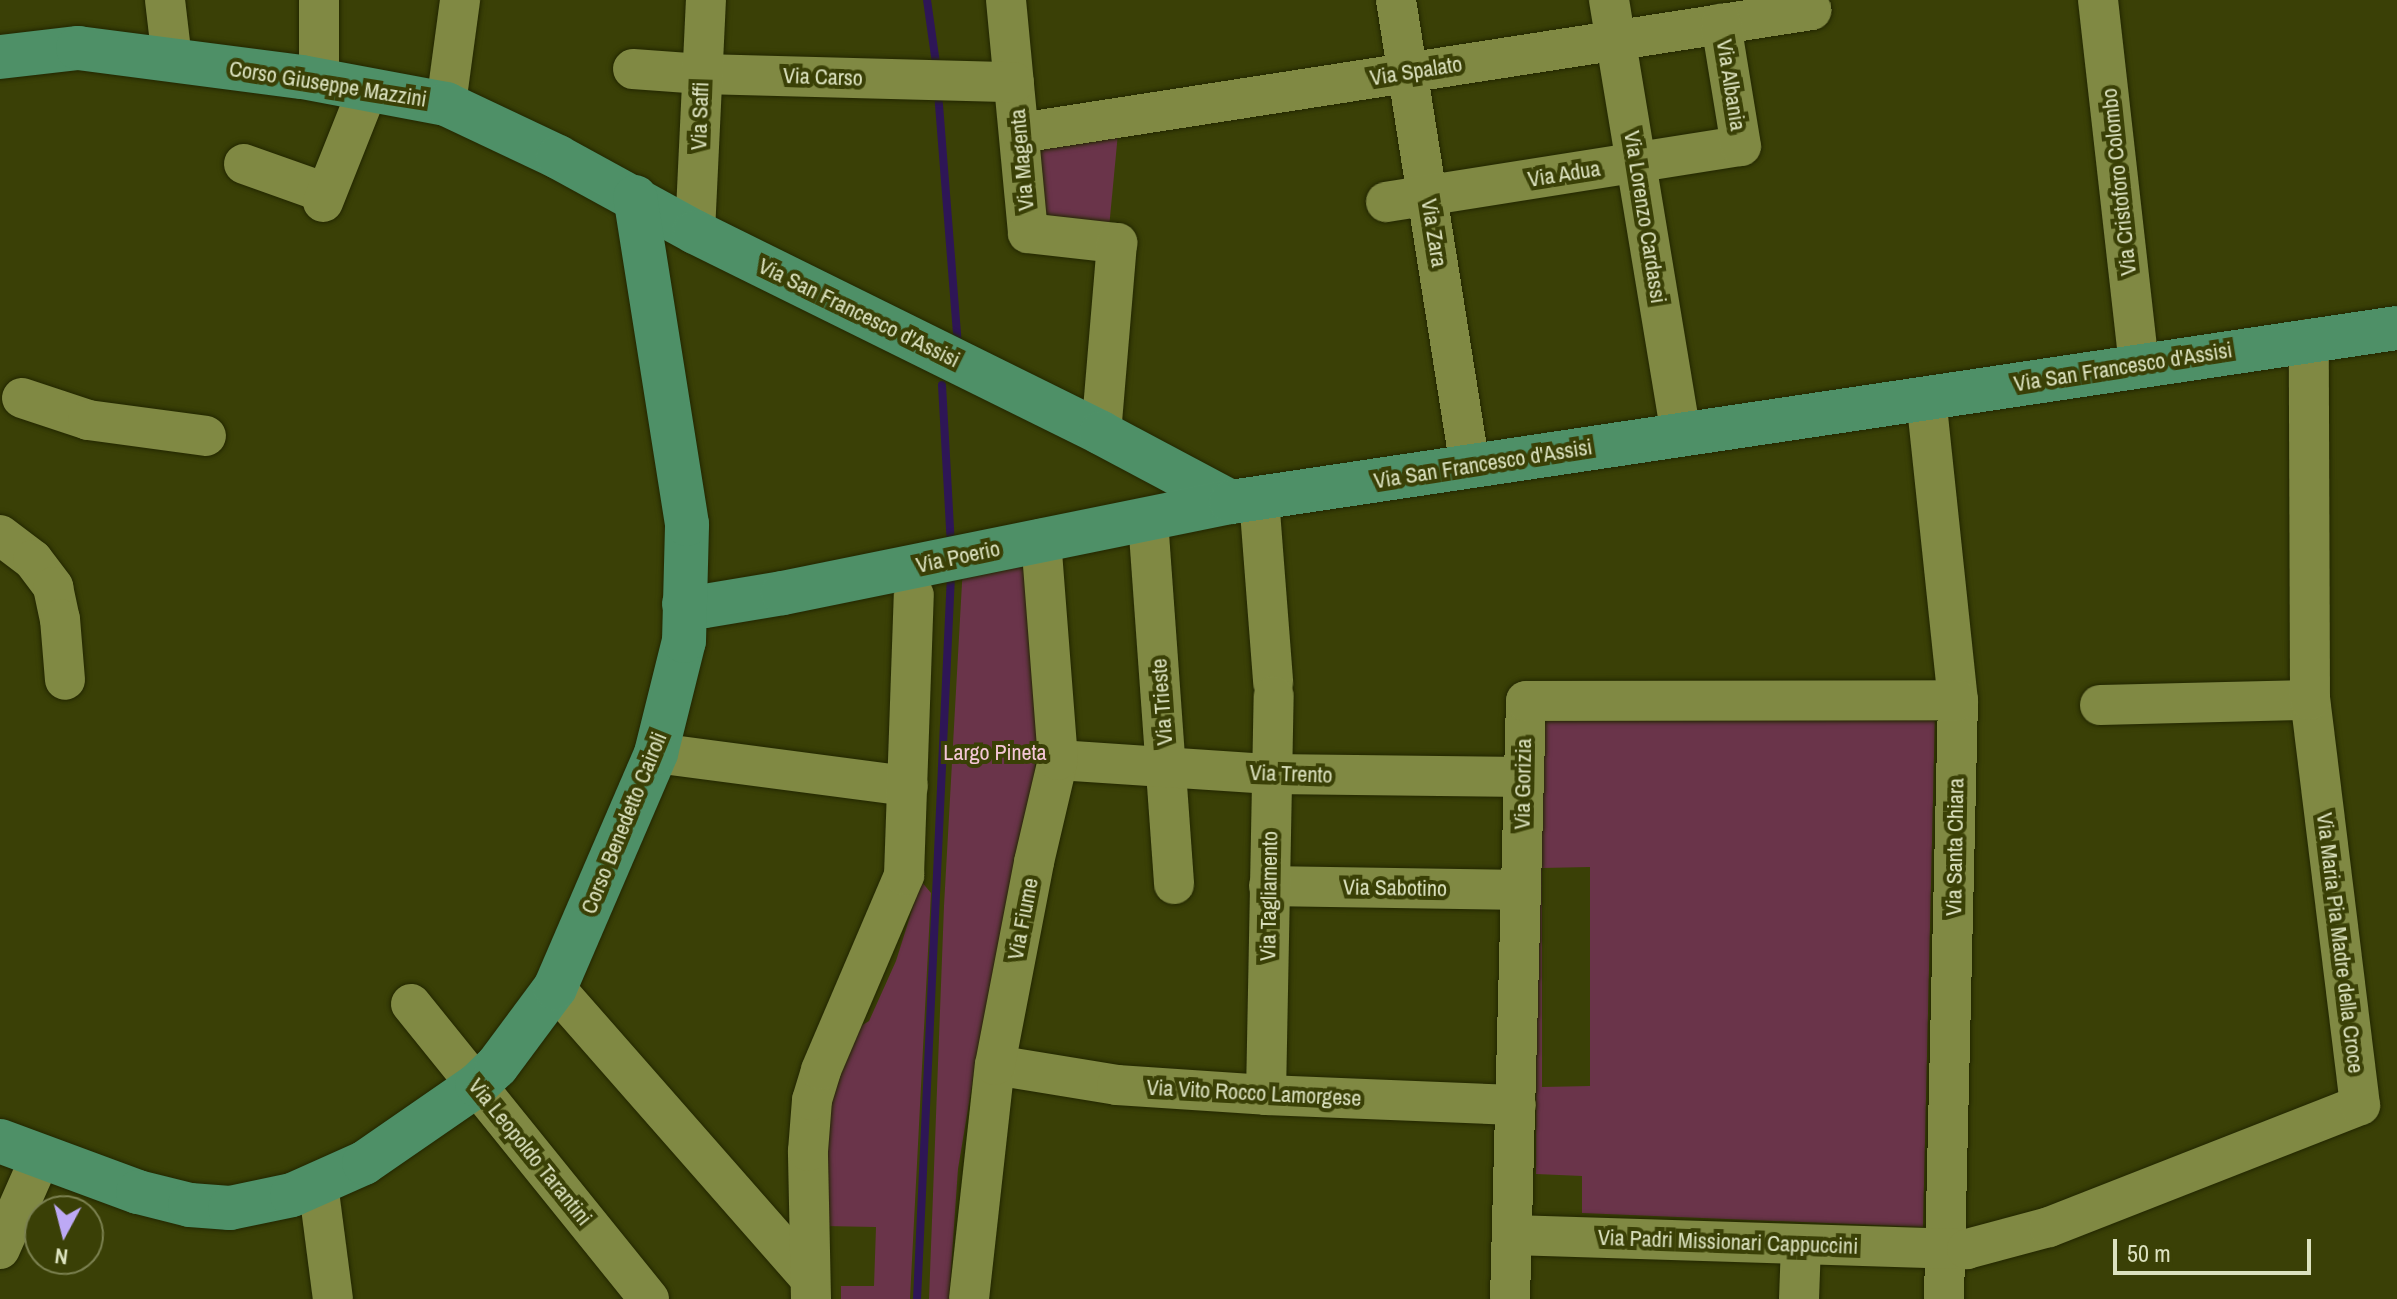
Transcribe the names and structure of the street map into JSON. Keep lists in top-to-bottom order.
{
  "streets": {
    "main road": [
      "Corso Giuseppe Mazzini",
      "Via San Francesco d'Assisi",
      "Via Poerio",
      "Corso Benedetto Cairoli"
    ],
    "street": [
      "Via Spalato",
      "Via Carso",
      "Via Albania",
      "Via Saffi",
      "Via Magenta",
      "Via Adua",
      "Via Cristoforo Colombo",
      "Via Lorenzo Cardassi",
      "Via Zara",
      "Via Trieste",
      "Via Trento",
      "Via Gorizia",
      "Via Santa Chiara",
      "Via Sabotino",
      "Via Tagliamento",
      "Via Fiume",
      "Via Maria Pia Madre della Croce",
      "Via Vito Rocco Lamorgese",
      "Via Leopoldo Tarantini",
      "Via Padri Missionari Cappuccini"
    ]
  },
  "crossings": [
    ["Via Spalato", "Via Albania"],
    ["Via Spalato", "Via Magenta"],
    ["Via Spalato", "Via Lorenzo Cardassi"],
    ["Via Spalato", "Via Zara"],
    ["Via Carso", "Via Saffi"],
    ["Via Carso", "Via Magenta"],
    ["Corso Giuseppe Mazzini", "Via San Francesco d'Assisi"],
    ["Corso Giuseppe Mazzini", "Corso Benedetto Cairoli"],
    ["Via Albania", "Via Adua"],
    ["Via Saffi", "Via San Francesco d'Assisi"],
    ["Via Magenta", "Via San Francesco d'Assisi"],
    ["Via Adua", "Via Lorenzo Cardassi"],
    ["Via Adua", "Via Zara"],
    ["Via Cristoforo Colombo", "Via San Francesco d'Assisi"],
    ["Via Lorenzo Cardassi", "Via San Francesco d'Assisi"],
    ["Via Zara", "Via San Francesco d'Assisi"],
    ["Via San Francesco d'Assisi", "Via Poerio"],
    ["Via San Francesco d'Assisi", "Corso Benedetto Cairoli"],
    ["Via San Francesco d'Assisi", "Via Santa Chiara"],
    ["Via San Francesco d'Assisi", "Via Tagliamento"],
    ["Via San Francesco d'Assisi", "Via Maria Pia Madre della Croce"],
    ["Via Poerio", "Via Trieste"],
    ["Via Poerio", "Corso Benedetto Cairoli"],
    ["Via Poerio", "Via Tagliamento"],
    ["Via Poerio", "Via Fiume"],
    ["Via Trieste", "Via Trento"],
    ["Via Trento", "Via Gorizia"],
    ["Via Trento", "Via Tagliamento"],
    ["Via Trento", "Via Fiume"],
    ["Via Gorizia", "Via Santa Chiara"],
    ["Via Gorizia", "Via Sabotino"],
    ["Via Gorizia", "Via Vito Rocco Lamorgese"],
    ["Via Gorizia", "Via Padri Missionari Cappuccini"],
    ["Corso Benedetto Cairoli", "Via Leopoldo Tarantini"],
    ["Via Santa Chiara", "Via Maria Pia Madre della Croce"],
    ["Via Santa Chiara", "Via Padri Missionari Cappuccini"],
    ["Via Sabotino", "Via Tagliamento"],
    ["Via Tagliamento", "Via Vito Rocco Lamorgese"],
    ["Via Fiume", "Via Vito Rocco Lamorgese"],
    ["Via Maria Pia Madre della Croce", "Via Padri Missionari Cappuccini"]
  ],
  "parks": ["Largo Pineta"],
  "scale_bar": "50 m",
  "north": "bottom"
}
